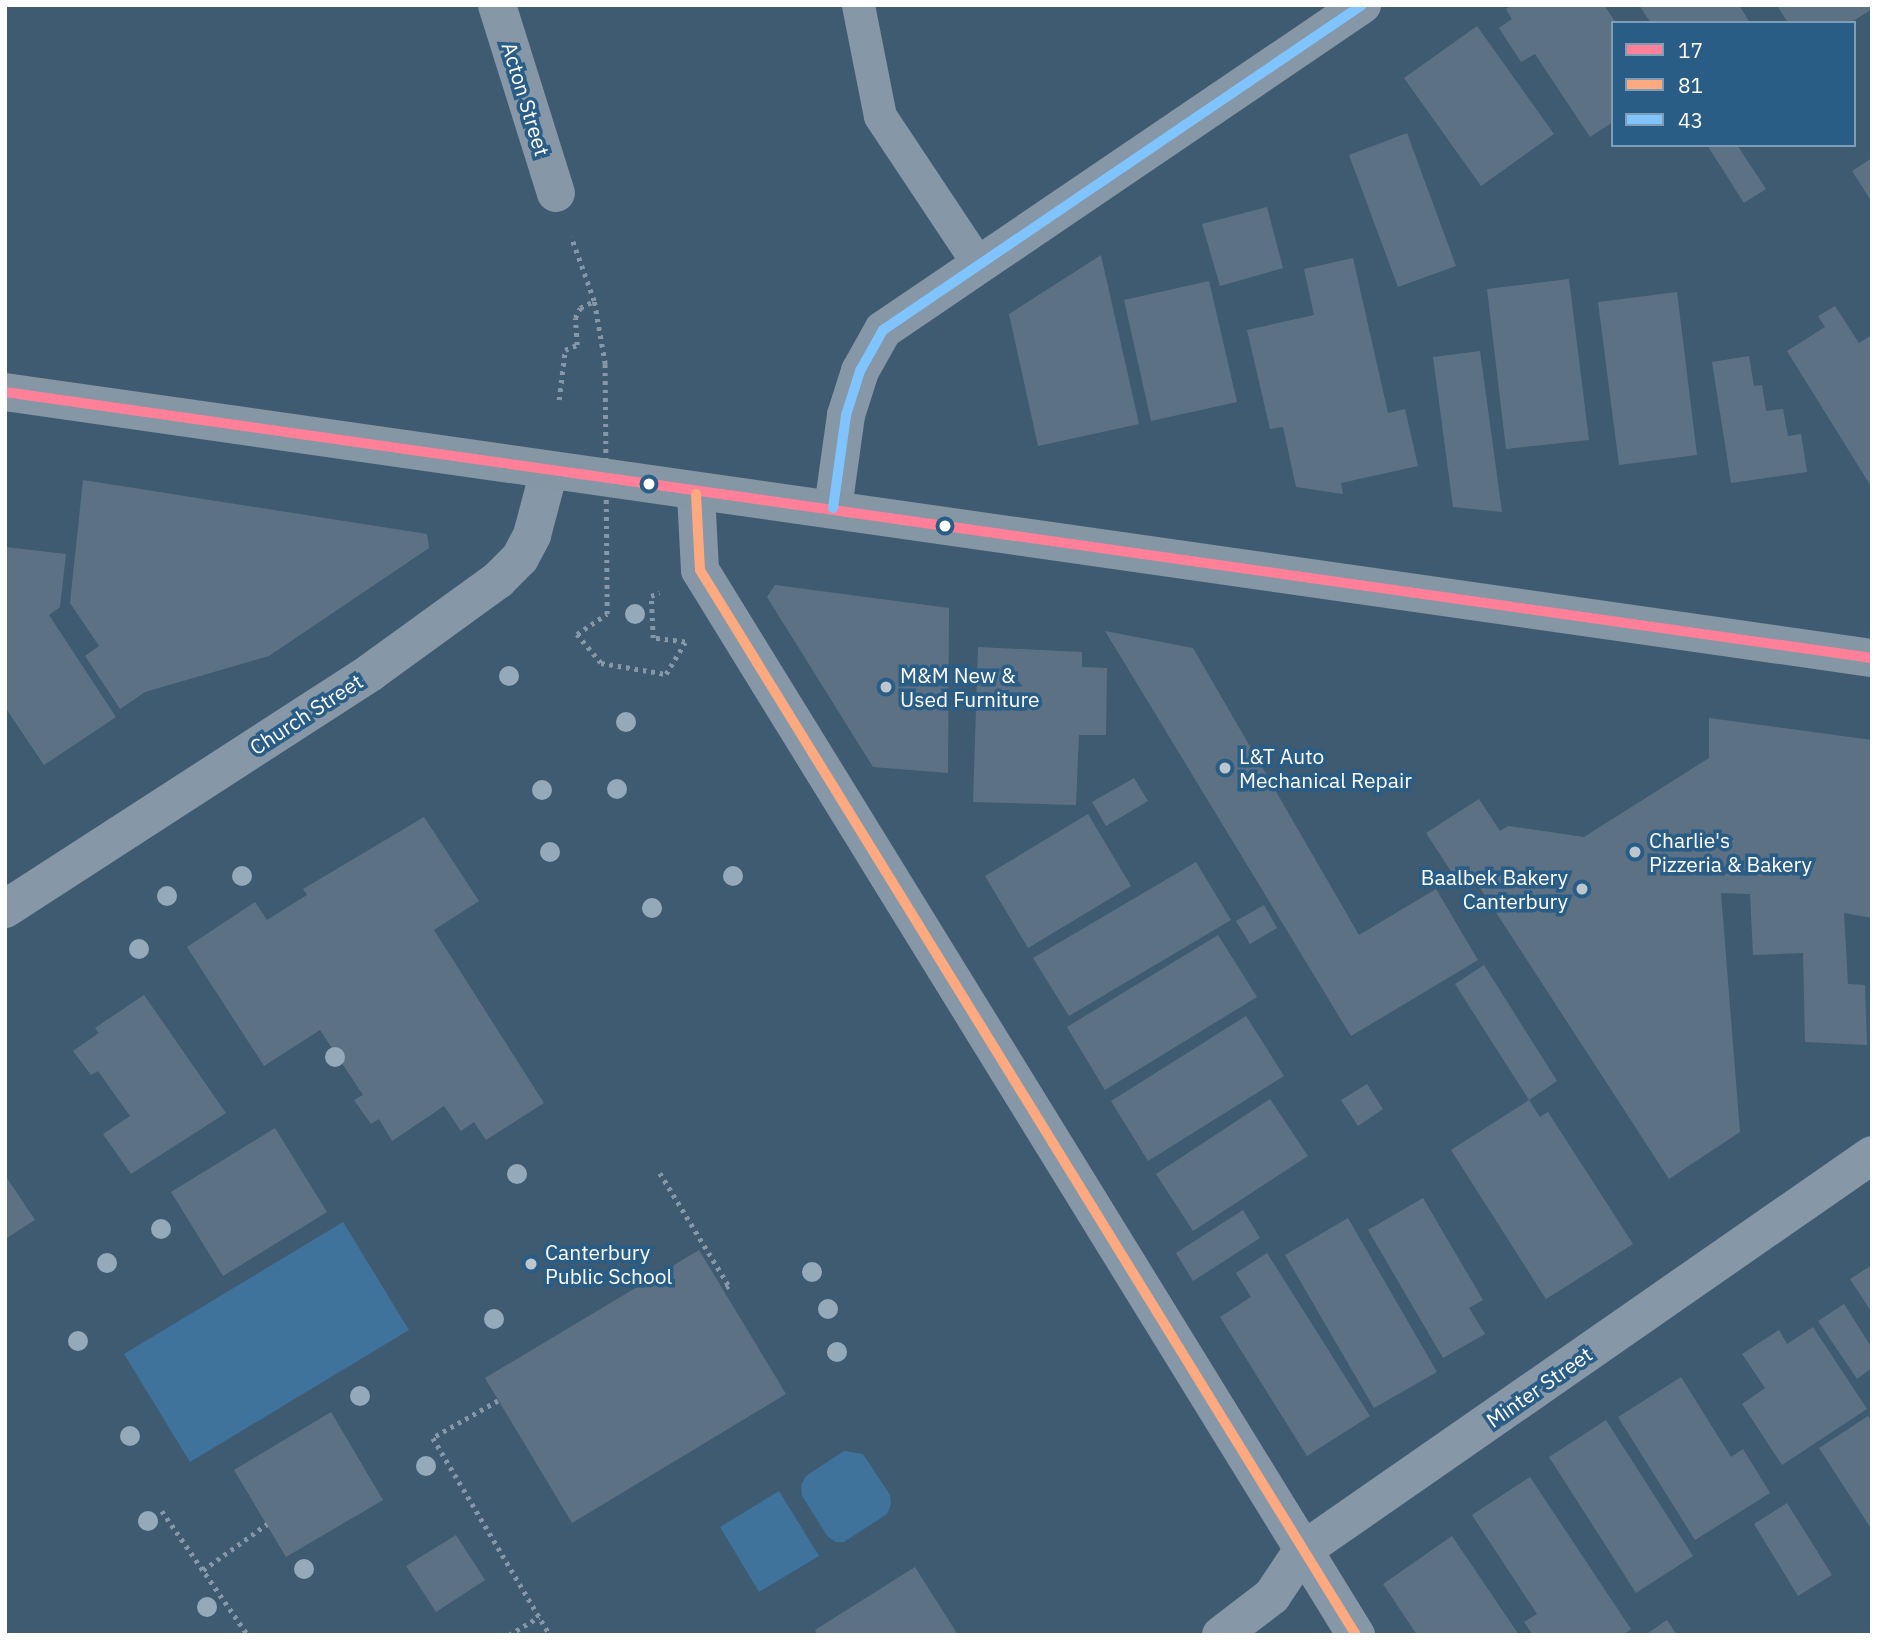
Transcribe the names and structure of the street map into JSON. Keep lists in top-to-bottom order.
{
  "streets": {
    "street": ["Acton Street", "Church Street", "Minter Street"]
  },
  "places": [
    "M&M New & Used Furniture",
    "L&T Auto Mechanical Repair",
    "Charlie's Pizzeria & Bakery",
    "Baalbek Bakery Canterbury",
    "Canterbury Public School"
  ],
  "lines": ["transit line 43", "transit line 17", "transit line 81"],
  "legend": ["17", "81", "43"]
}
